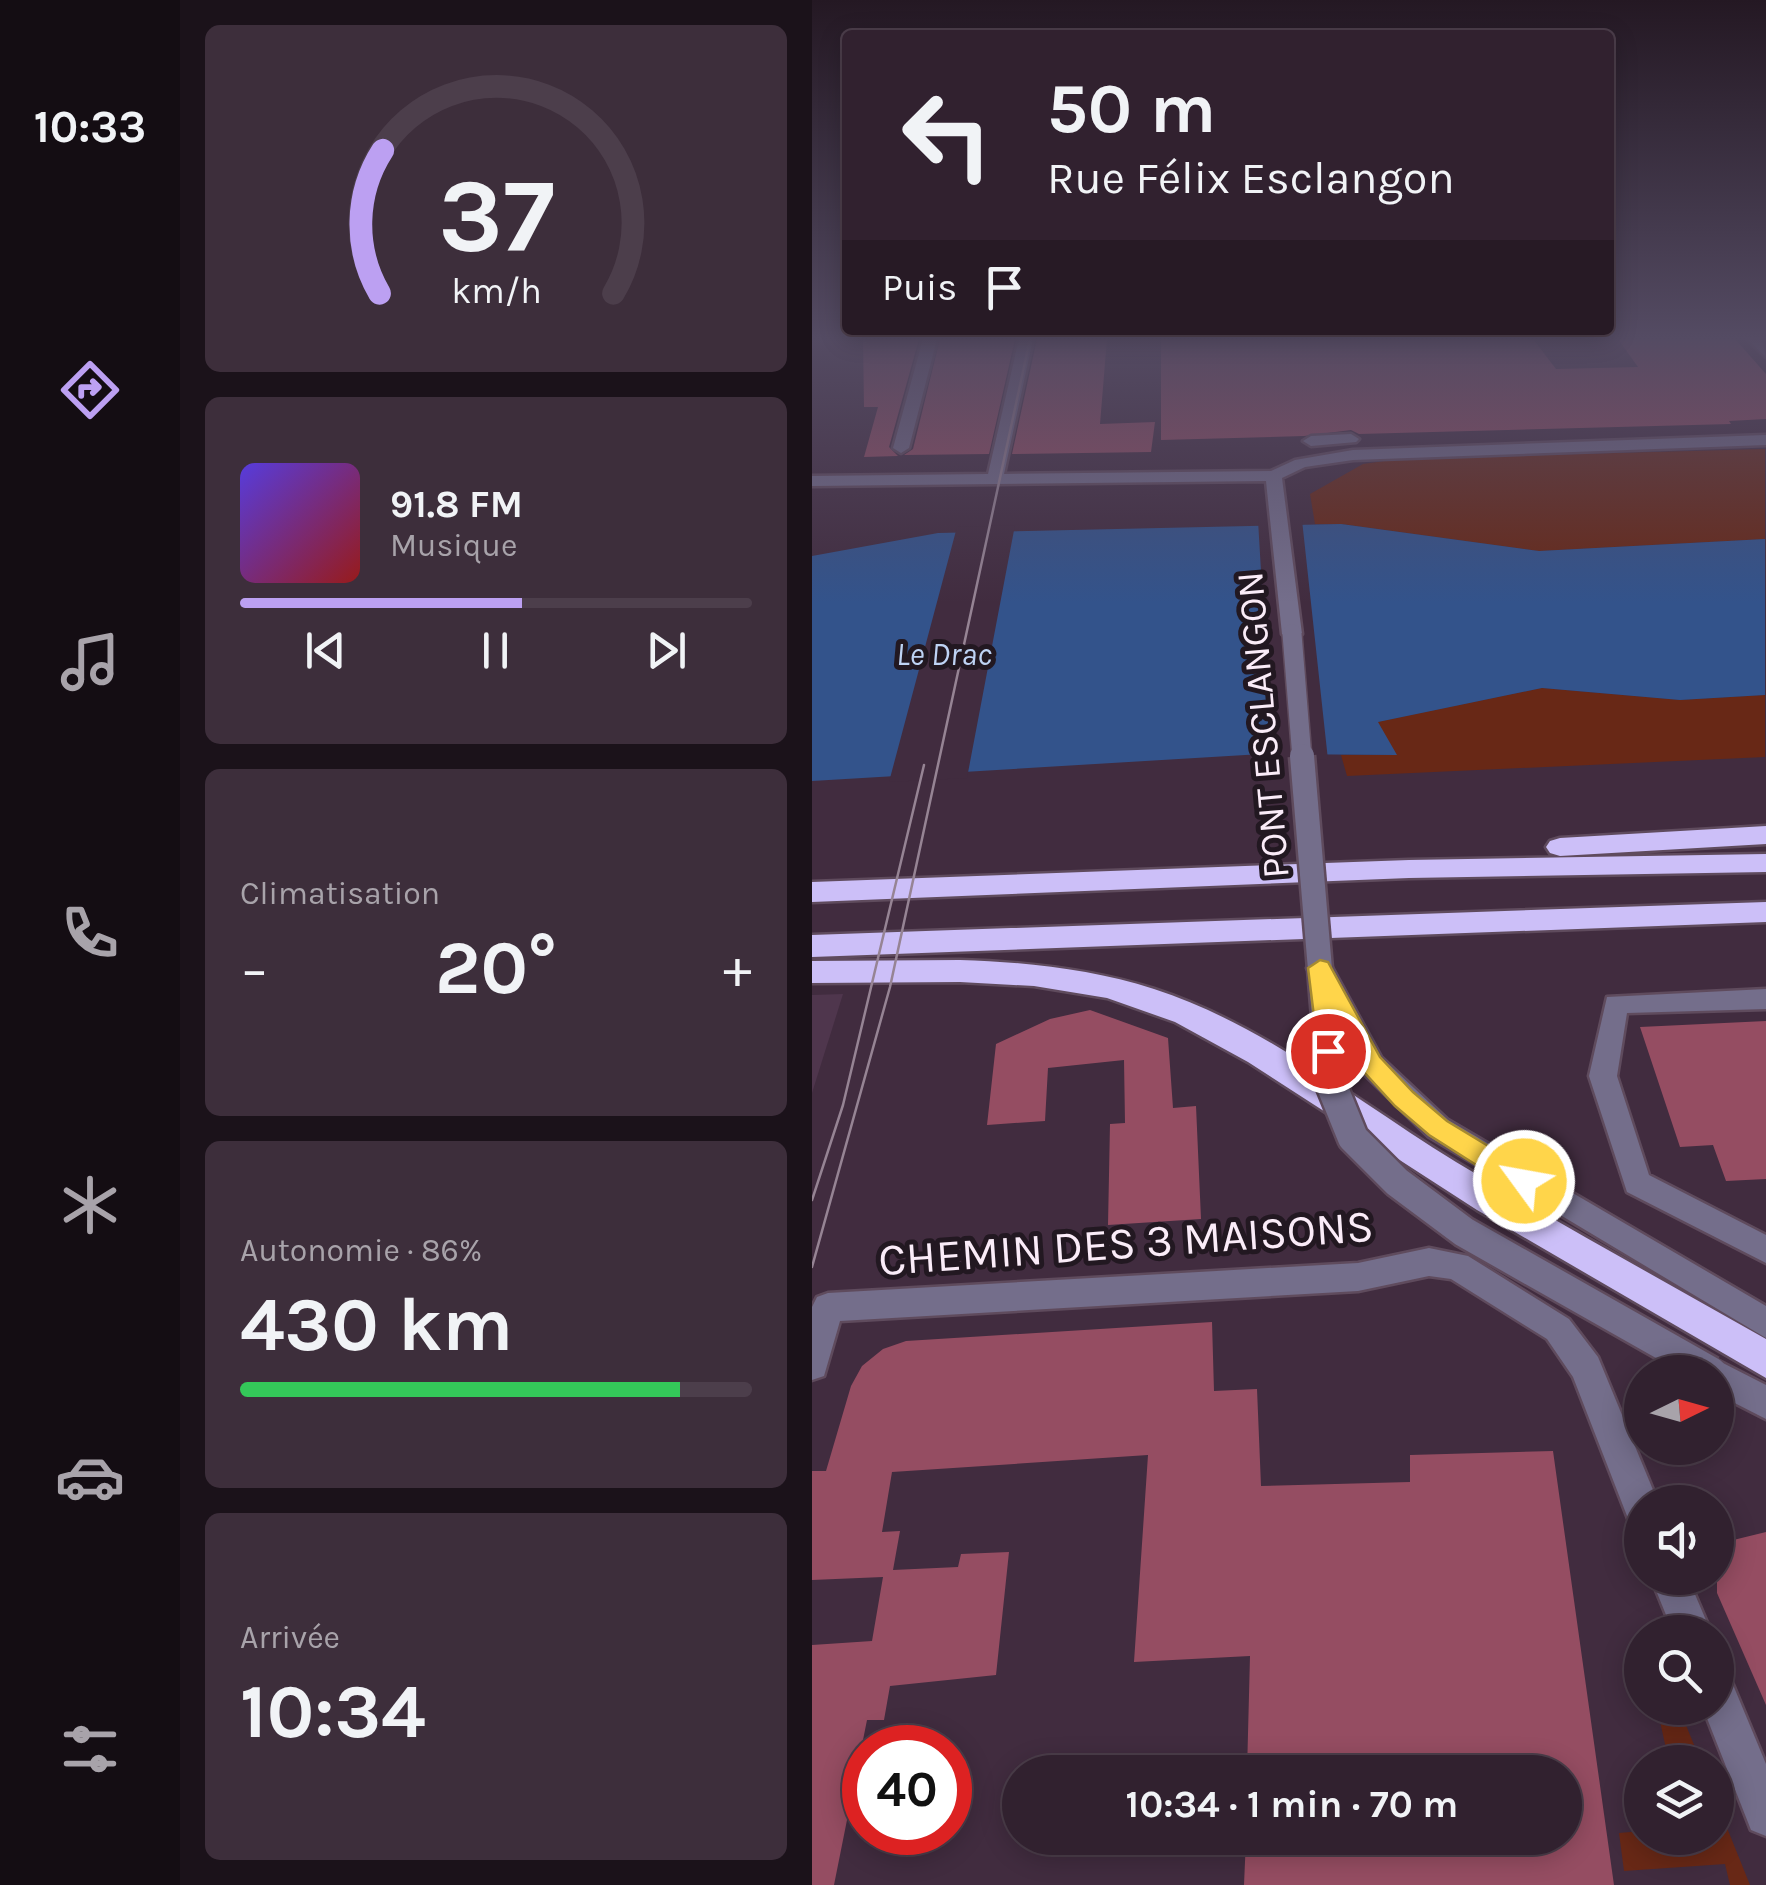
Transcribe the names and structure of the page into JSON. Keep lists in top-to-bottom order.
{
  "streets": {
    "street": ["PONT ESCLANGON", "CHEMIN DES 3 MAISONS"]
  },
  "water": ["Le Drac"],
  "north": "right",
  "page": {
    "tabs": "10:33",
    "turn": ["50 m", "Rue Félix Esclangon"],
    "then": "Puis",
    "song": ["91.8 FM", "Musique"],
    "tile": [
      "Climatisation",
      ["Autonomie · 86%", "430 km"],
      ["Arrivée", "10:34"]
    ],
    "heat": ["−", "20°", "+"],
    "limit": "40",
    "trip": "10:34 · 1 min · 70 m",
    "gauge": ["37", "km/h"]
  }
}
